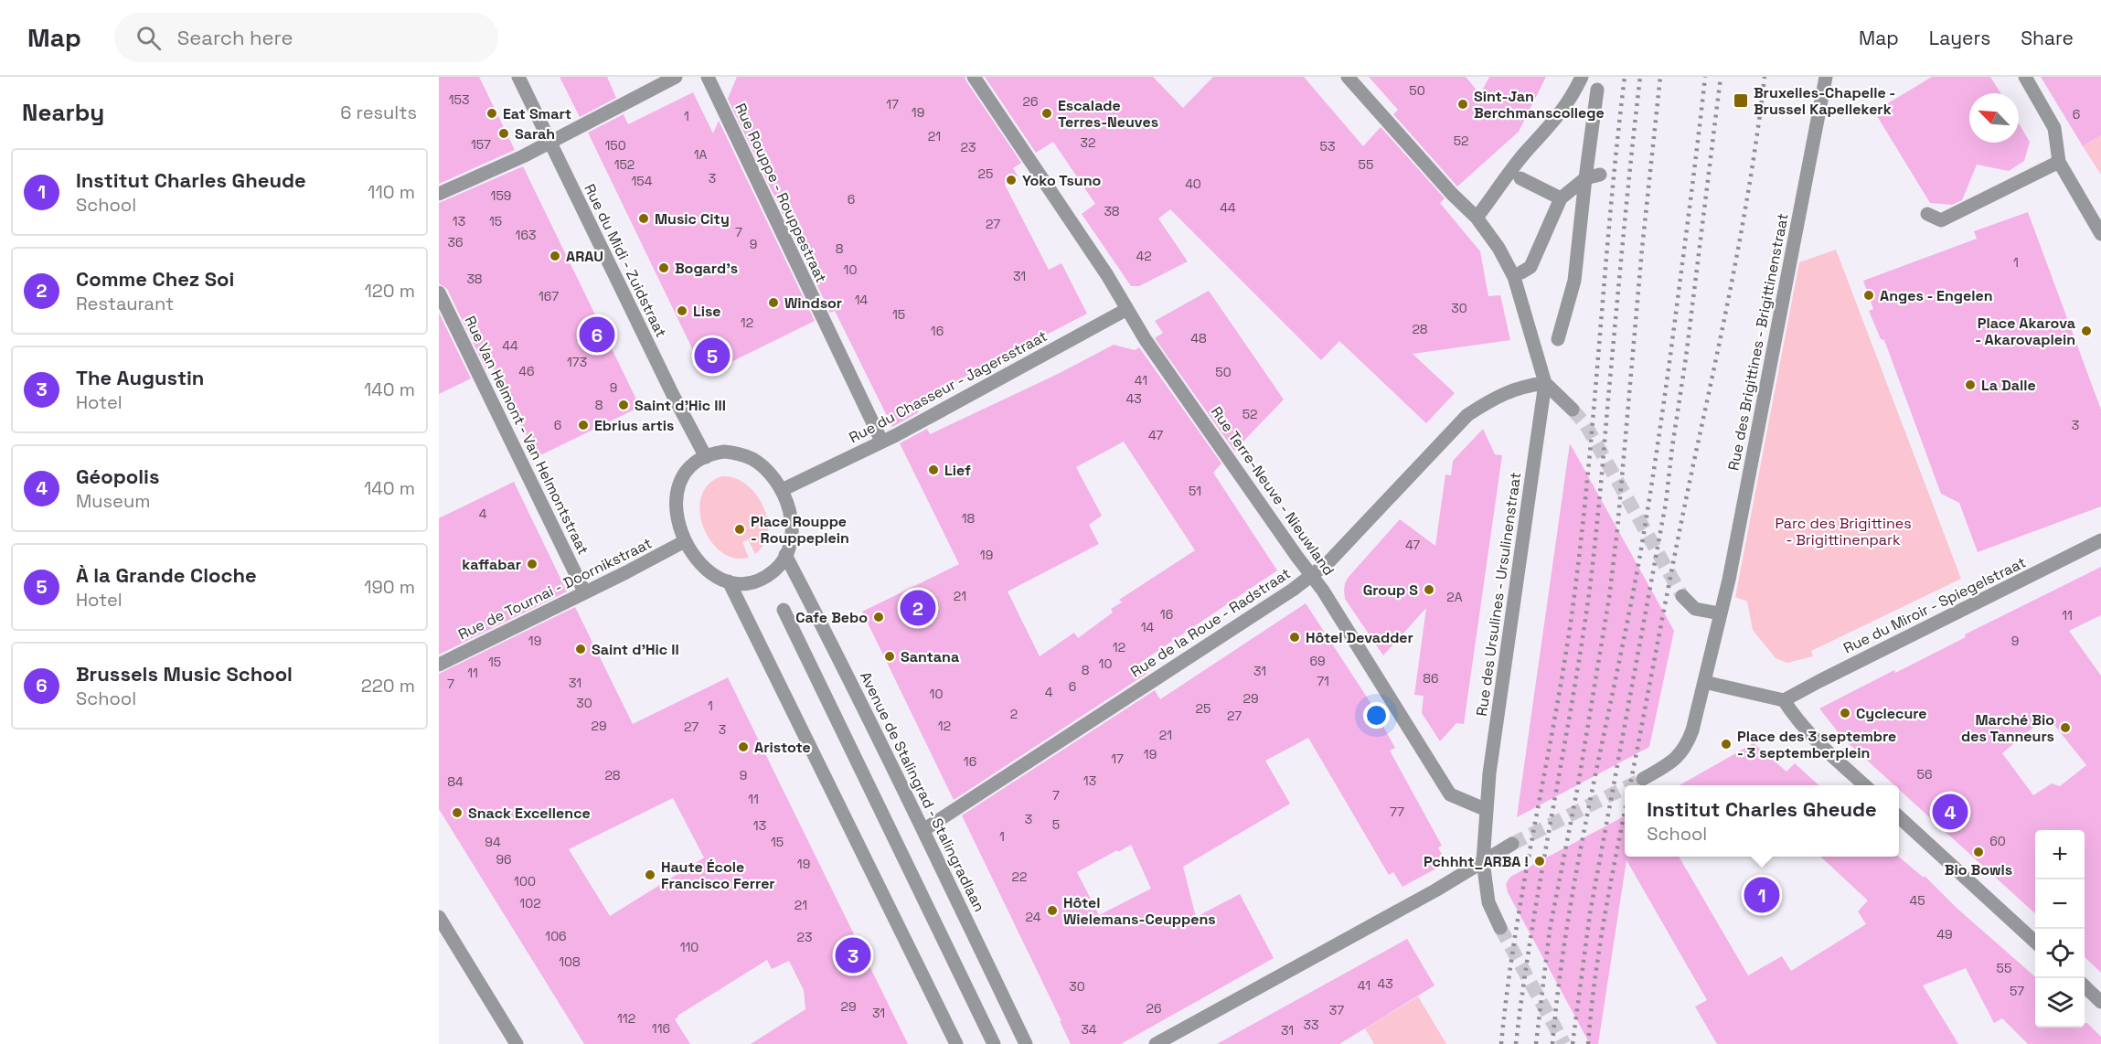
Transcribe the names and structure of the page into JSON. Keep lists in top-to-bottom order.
{
  "streets": {
    "street": [
      "Rue Rouppe - Rouppestraat",
      "Rue du Midi - Zuidstraat",
      "Rue des Brigittines - Brigittinenstraat",
      "Rue du Chasseur - Jagersstraat",
      "Rue Van Helmont - Van Helmontstraat",
      "Rue Terre-Neuve - Nieuwland",
      "Rue de Tournai - Doornikstraat",
      "Rue des Ursulines - Ursulinenstraat",
      "Rue du Miroir - Spiegelstraat",
      "Rue de la Roue - Radstraat",
      "Avenue de Stalingrad - Stalingradlaan"
    ]
  },
  "crossings": [
    ["Rue Rouppe - Rouppestraat", "Rue du Chasseur - Jagersstraat"],
    ["Rue du Midi - Zuidstraat", "Rue du Chasseur - Jagersstraat"],
    ["Rue du Midi - Zuidstraat", "Rue de Tournai - Doornikstraat"],
    ["Rue du Midi - Zuidstraat", "Avenue de Stalingrad - Stalingradlaan"],
    ["Rue du Chasseur - Jagersstraat", "Rue Terre-Neuve - Nieuwland"],
    ["Rue du Chasseur - Jagersstraat", "Rue de Tournai - Doornikstraat"],
    ["Rue du Chasseur - Jagersstraat", "Avenue de Stalingrad - Stalingradlaan"],
    ["Rue Van Helmont - Van Helmontstraat", "Rue de Tournai - Doornikstraat"],
    ["Rue Terre-Neuve - Nieuwland", "Rue des Ursulines - Ursulinenstraat"],
    ["Rue Terre-Neuve - Nieuwland", "Rue de la Roue - Radstraat"],
    ["Rue de Tournai - Doornikstraat", "Avenue de Stalingrad - Stalingradlaan"],
    ["Rue des Ursulines - Ursulinenstraat", "Rue de la Roue - Radstraat"],
    ["Rue de la Roue - Radstraat", "Avenue de Stalingrad - Stalingradlaan"]
  ],
  "parks": ["Parc des Brigittines - Brigittinenpark"],
  "places": {
    "transit": ["Bruxelles-Chapelle - Brussel Kapellekerk"],
    "other": [
      "Sint-Jan Berchmanscollege",
      "Eat Smart",
      "Escalade Terres-Neuves",
      "Sarah",
      "Yoko Tsuno",
      "Music City",
      "ARAU",
      "Bogard's",
      "Anges - Engelen",
      "Windsor",
      "Lise",
      "Place Akarova - Akarovaplein",
      "La Dalle",
      "Saint d’Hic III",
      "Ebrius artis",
      "Lief",
      "Place Rouppe - Rouppeplein",
      "kaffabar",
      "Group S",
      "Cafe Bebo",
      "Hôtel Devadder",
      "Saint d'Hic II",
      "Santana",
      "Cyclecure",
      "Marché Bio des Tanneurs",
      "Place des 3 septembre - 3 septemberplein",
      "Aristote",
      "Snack Excellence",
      "Bio Bowls",
      "Pchhht_ARBA !",
      "Haute École Francisco Ferrer",
      "Hôtel Wielemans-Ceuppens"
    ]
  },
  "house_numbers": [
    "50",
    "153",
    "26",
    "17",
    "19",
    "6",
    "1",
    "21",
    "52",
    "32",
    "157",
    "150",
    "53",
    "23",
    "1A",
    "152",
    "55",
    "25",
    "3",
    "154",
    "40",
    "159",
    "6",
    "44",
    "38",
    "13",
    "15",
    "27",
    "7",
    "163",
    "36",
    "9",
    "8",
    "42",
    "1",
    "10",
    "31",
    "38",
    "167",
    "14",
    "30",
    "15",
    "12",
    "28",
    "16",
    "48",
    "44",
    "173",
    "46",
    "50",
    "41",
    "9",
    "43",
    "8",
    "52",
    "6",
    "3",
    "47",
    "51",
    "4",
    "18",
    "47",
    "19",
    "21",
    "2A",
    "16",
    "11",
    "14",
    "19",
    "9",
    "12",
    "69",
    "15",
    "10",
    "8",
    "31",
    "11",
    "86",
    "71",
    "31",
    "7",
    "6",
    "4",
    "10",
    "29",
    "30",
    "1",
    "25",
    "2",
    "27",
    "29",
    "12",
    "27",
    "3",
    "21",
    "19",
    "17",
    "16",
    "56",
    "28",
    "9",
    "13",
    "84",
    "7",
    "11",
    "77",
    "3",
    "5",
    "13",
    "1",
    "60",
    "94",
    "15",
    "96",
    "19",
    "22",
    "100",
    "45",
    "102",
    "21",
    "24",
    "49",
    "106",
    "23",
    "110",
    "108",
    "55",
    "43",
    "41",
    "30",
    "57",
    "29",
    "26",
    "37",
    "31",
    "112",
    "33",
    "116",
    "34",
    "31"
  ],
  "north": "top left",
  "page": {
    "header": "Map",
    "search": "Search here",
    "nav": ["Map", "Layers", "Share"],
    "heading": ["Nearby", "6 results"],
    "list": [
      {
        "mark": "1",
        "name": "Institut Charles Gheude",
        "note": "School",
        "value": "110 m"
      },
      {
        "mark": "2",
        "name": "Comme Chez Soi",
        "note": "Restaurant",
        "value": "120 m"
      },
      {
        "mark": "3",
        "name": "The Augustin",
        "note": "Hotel",
        "value": "140 m"
      },
      {
        "mark": "4",
        "name": "Géopolis",
        "note": "Museum",
        "value": "140 m"
      },
      {
        "mark": "5",
        "name": "À la Grande Cloche",
        "note": "Hotel",
        "value": "190 m"
      },
      {
        "mark": "6",
        "name": "Brussels Music School",
        "note": "School",
        "value": "220 m"
      }
    ],
    "pins": [
      "6",
      "5",
      "2",
      "4",
      "1",
      "3"
    ],
    "popup": ["Institut Charles Gheude", "School"],
    "map_buttons": ["+", "−"]
  }
}
